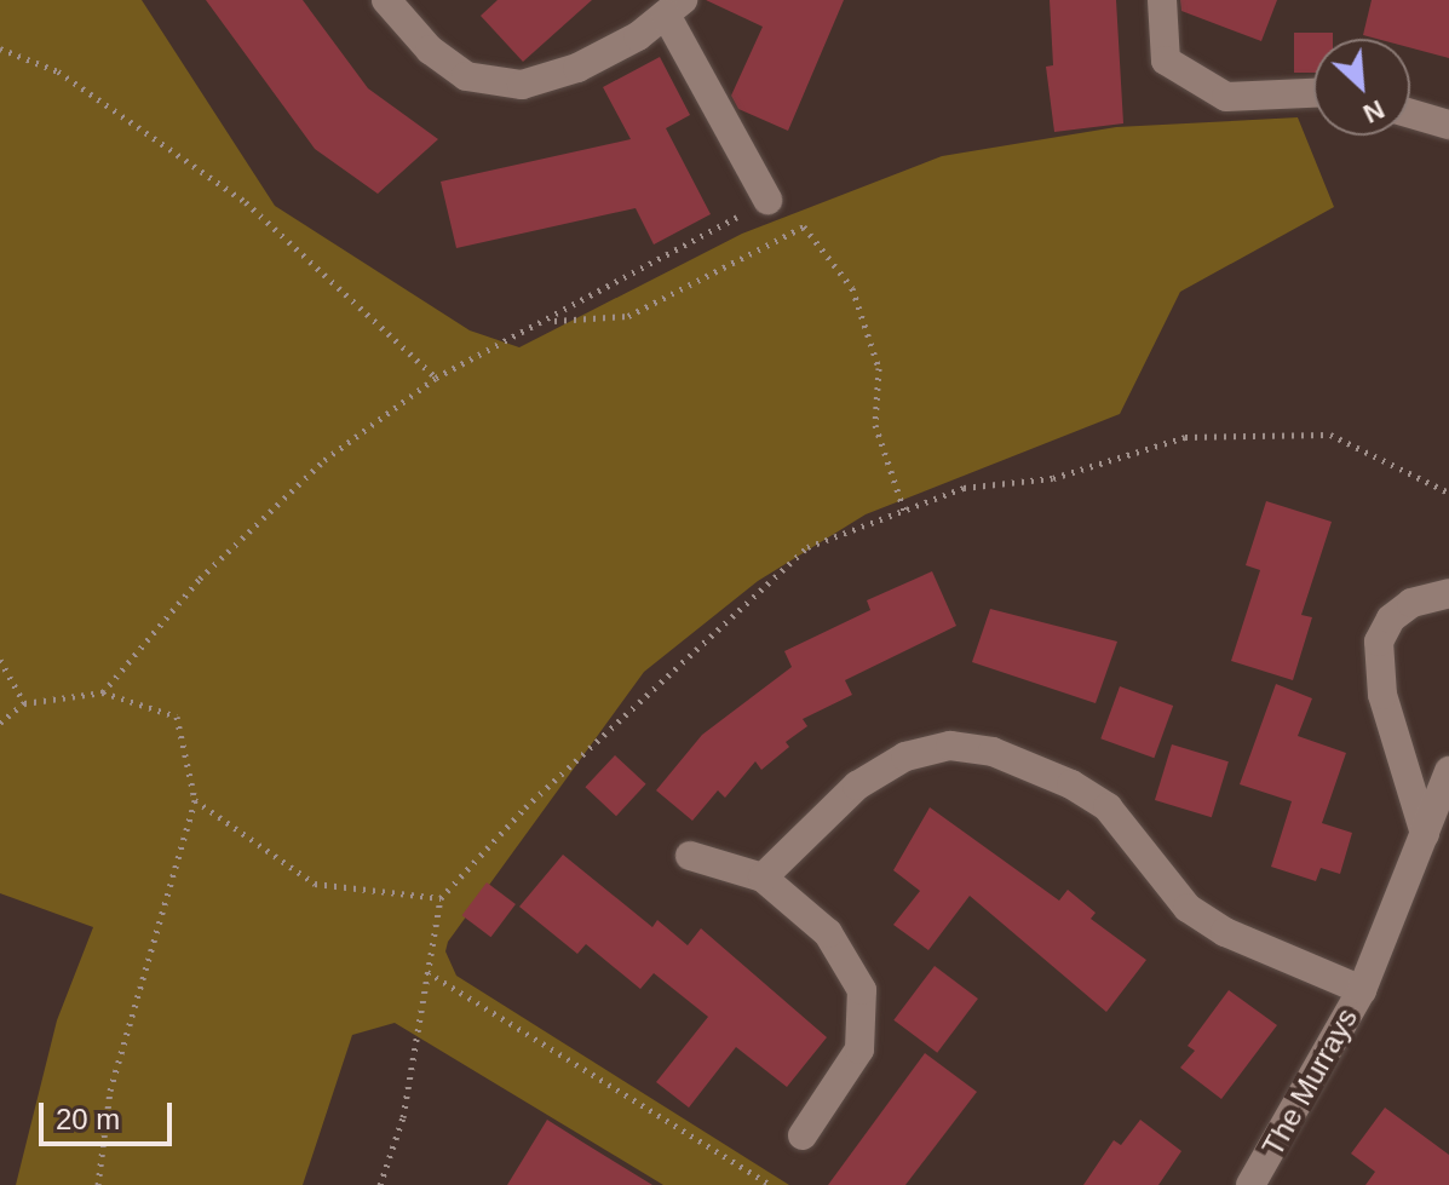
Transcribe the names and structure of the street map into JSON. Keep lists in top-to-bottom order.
{
  "streets": {
    "street": ["The Murrays"]
  },
  "scale_bar": "20 m",
  "north": "bottom right"
}
